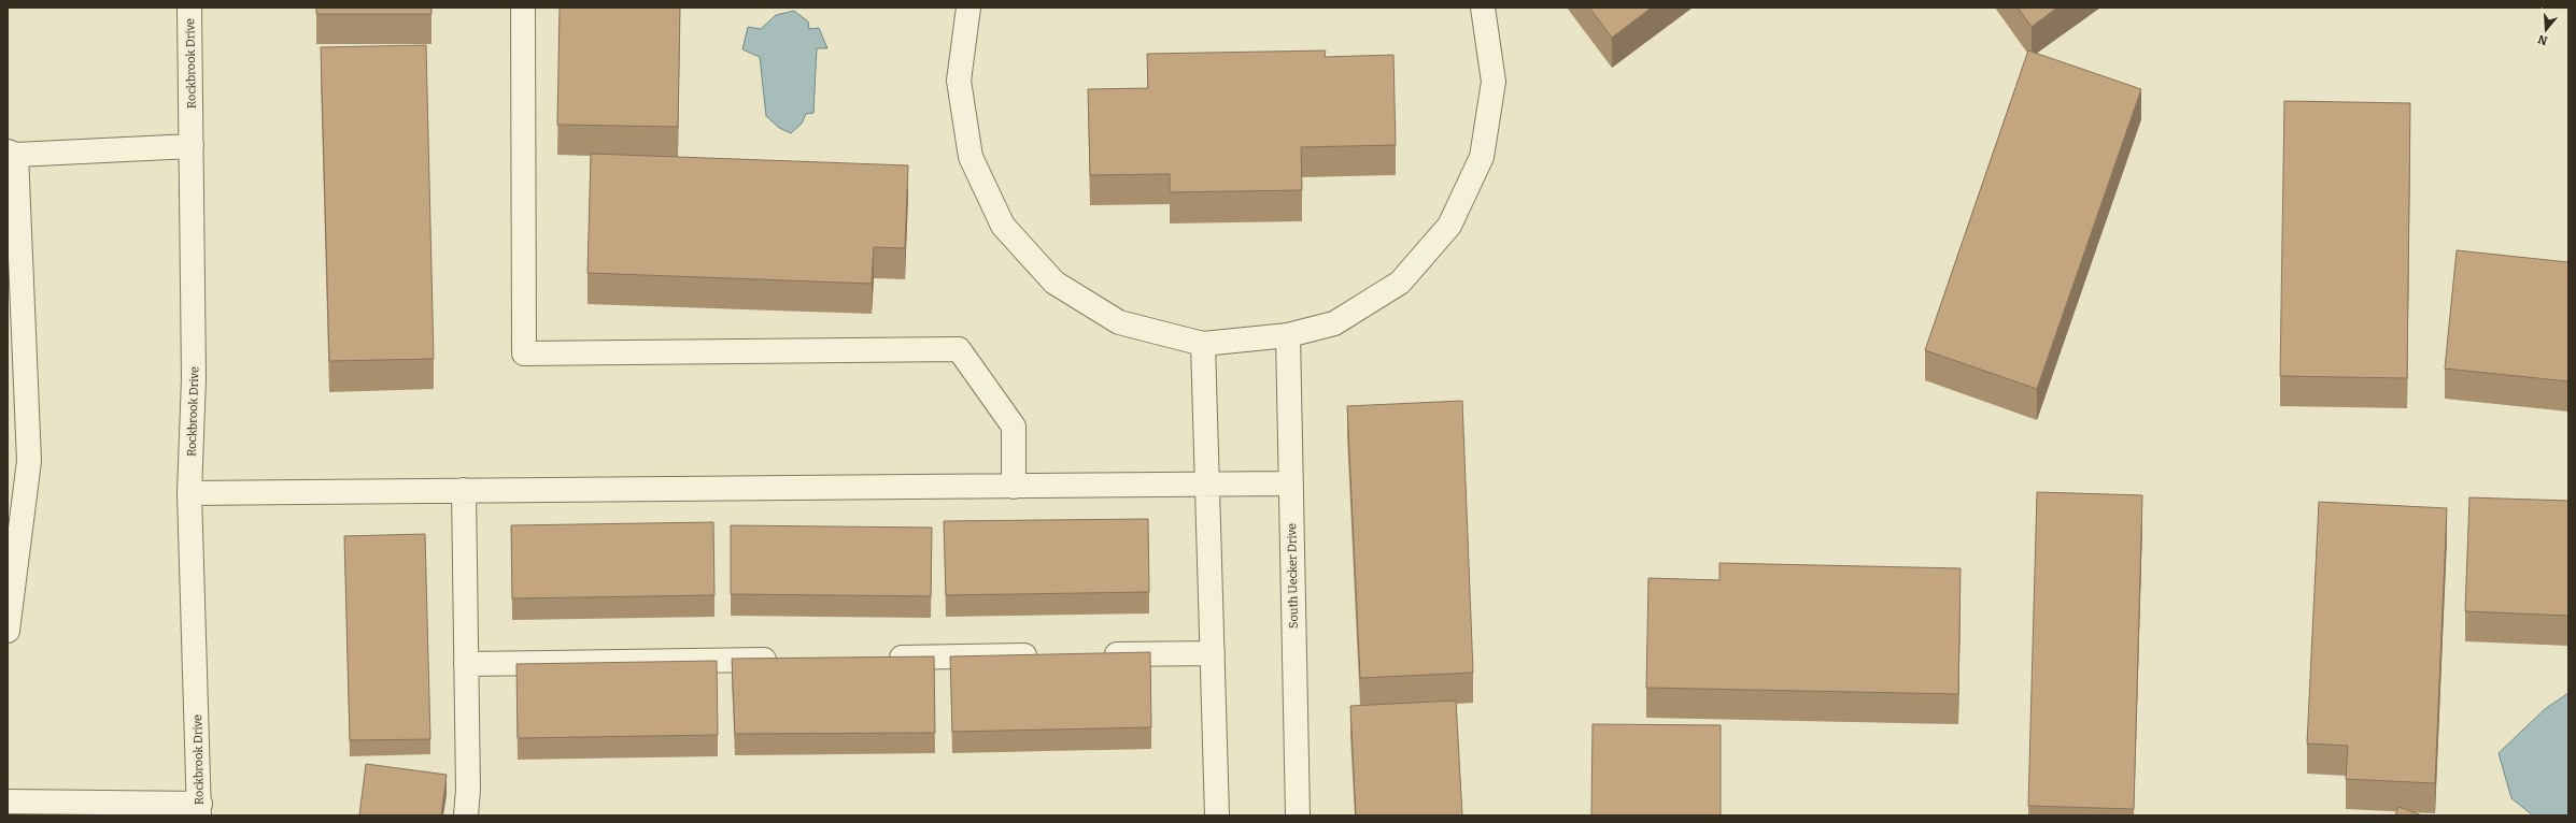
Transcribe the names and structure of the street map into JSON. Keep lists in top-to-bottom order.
{
  "streets": {
    "street": ["Rockbrook Drive", "South Uecker Drive"]
  },
  "north": "bottom"
}
